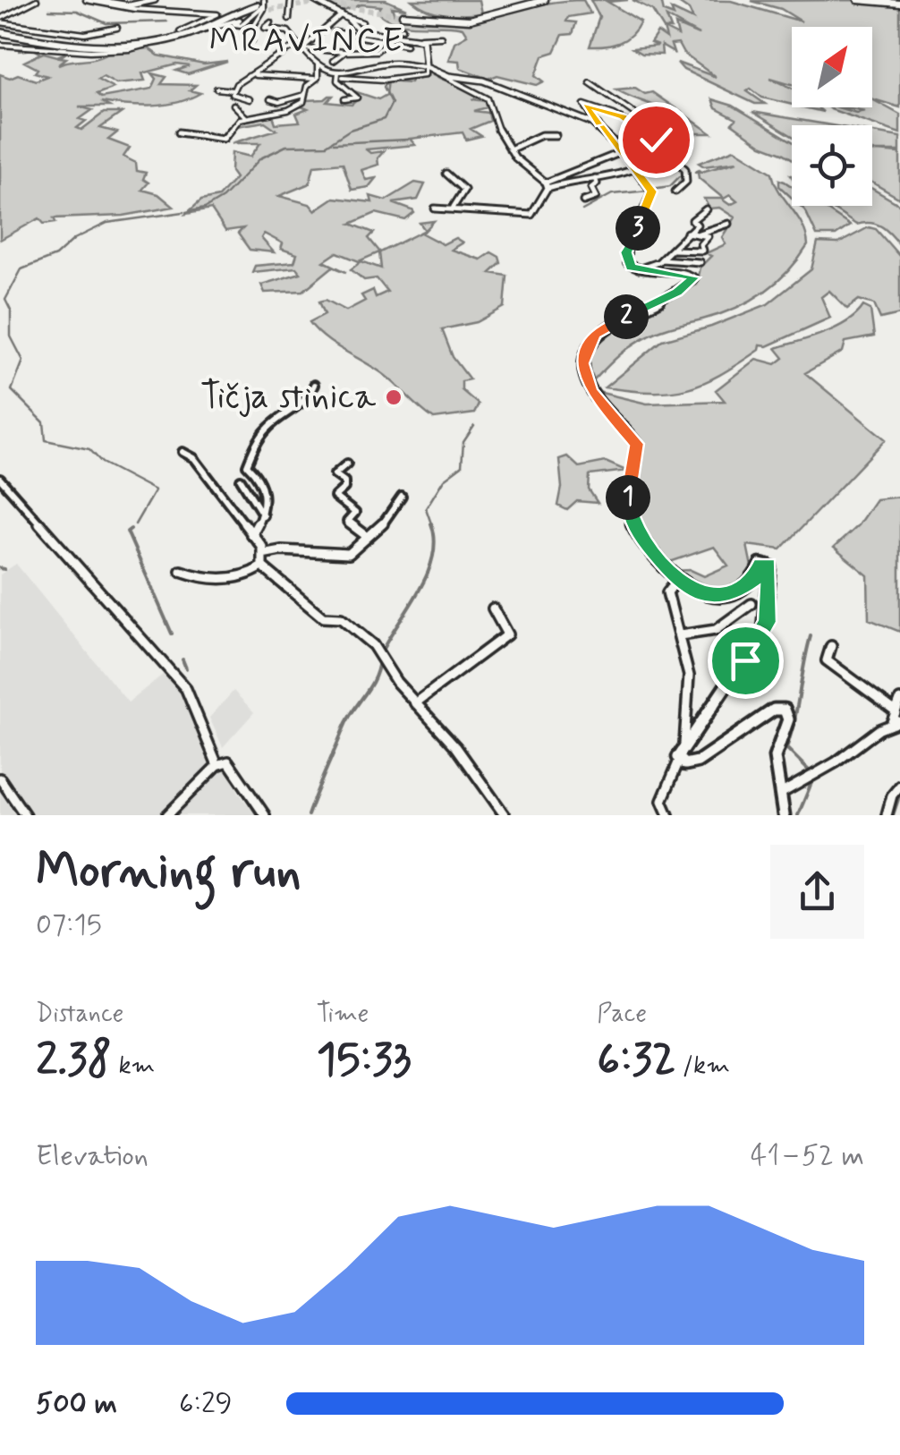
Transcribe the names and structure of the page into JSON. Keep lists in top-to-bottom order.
{
  "districts": ["MRAVINCE"],
  "places": ["Tičja stinica"],
  "north": "top right",
  "page": {
    "pins": ["3", "2", "1"],
    "heading": ["Morning run", "07:15"],
    "stats": [
      ["Distance", "2.38 km"],
      ["Time", "15:33"],
      ["Pace", "6:32 /km"]
    ],
    "chart": ["Elevation", "41–52 m"],
    "list": [
      {
        "name": "500 m",
        "note": "6:29"
      }
    ]
  }
}
